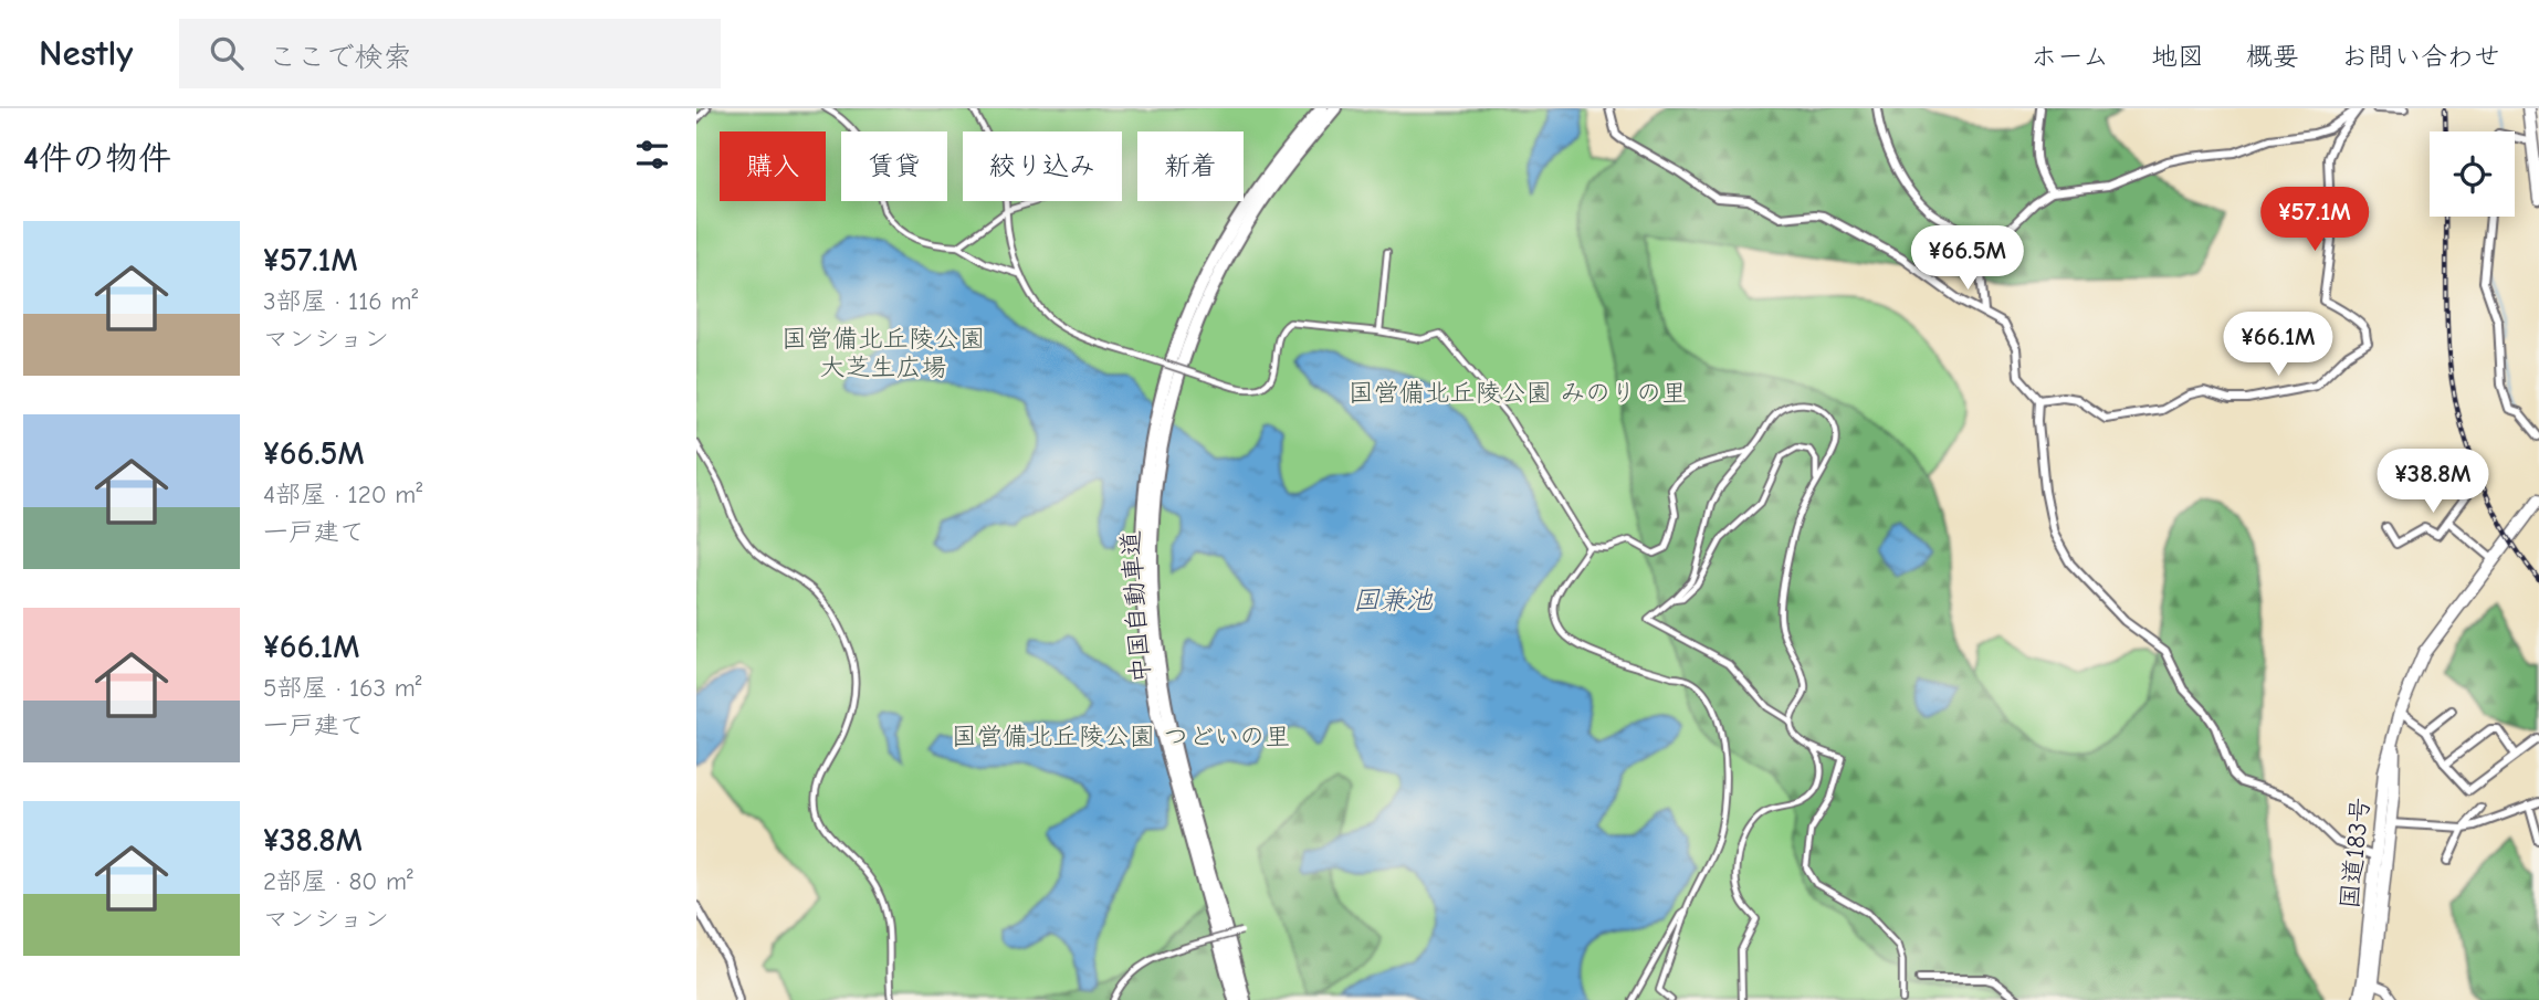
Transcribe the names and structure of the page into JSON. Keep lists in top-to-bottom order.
{
  "streets": {
    "highway": ["中国自動車道", "国道183号"]
  },
  "water": ["国兼池"],
  "parks": ["国営備北丘陵公園 大芝生広場", "国営備北丘陵公園 みのりの里", "国営備北丘陵公園 つどいの里"],
  "page": {
    "header": "Nestly",
    "search": "ここで検索",
    "nav": [
      "ホーム",
      "地図",
      "概要",
      "お問い合わせ"
    ],
    "heading": "4件の物件",
    "chip": [
      "購入",
      "賃貸",
      "絞り込み",
      "新着"
    ],
    "price": [
      "¥57.1M",
      "¥66.5M",
      "¥66.1M",
      "¥38.8M"
    ],
    "list": [
      {
        "name": "¥57.1M",
        "note": "3部屋 · 116 m² · マンション"
      },
      {
        "name": "¥66.5M",
        "note": "4部屋 · 120 m² · 一戸建て"
      },
      {
        "name": "¥66.1M",
        "note": "5部屋 · 163 m² · 一戸建て"
      },
      {
        "name": "¥38.8M",
        "note": "2部屋 · 80 m² · マンション"
      }
    ]
  }
}
